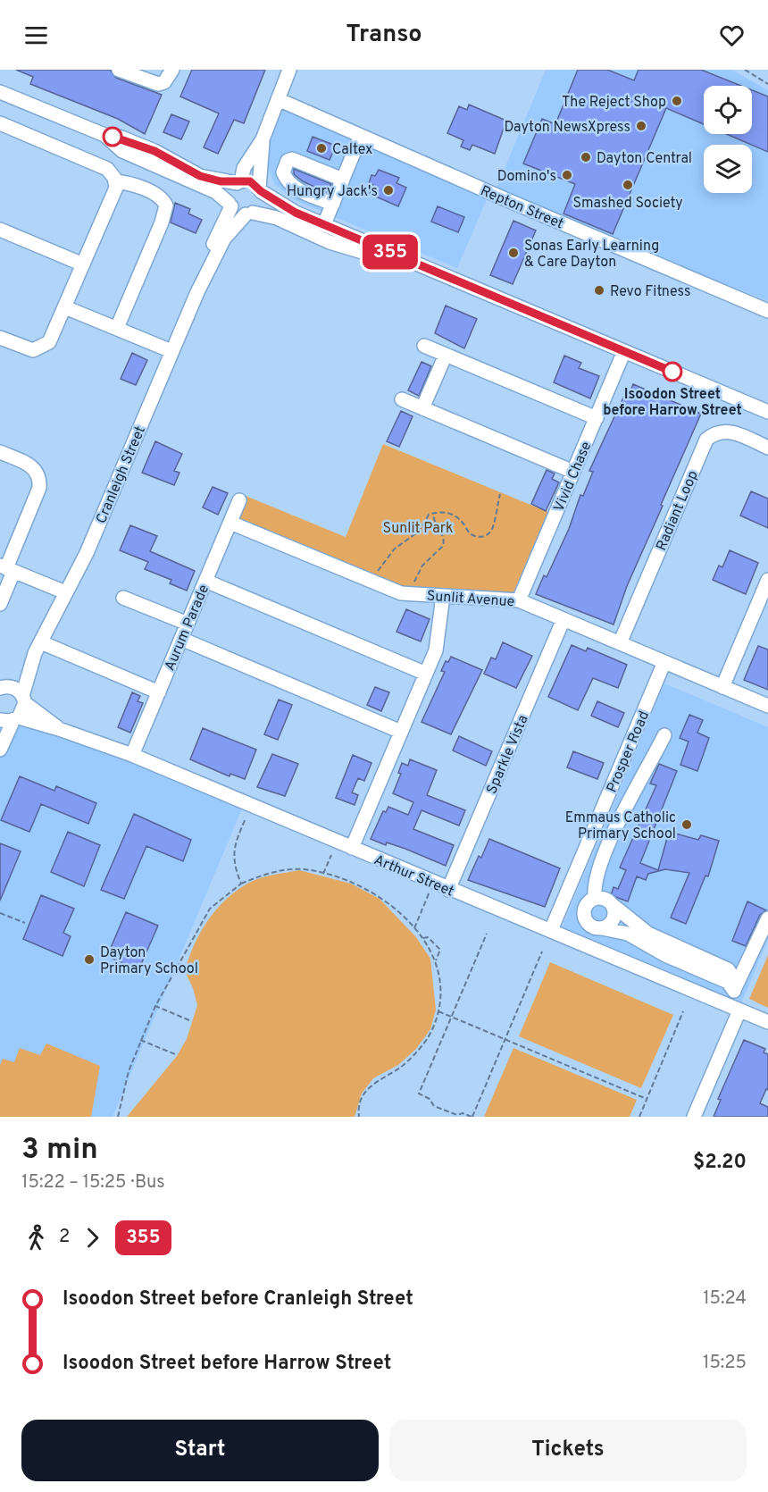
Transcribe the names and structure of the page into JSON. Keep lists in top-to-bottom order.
{
  "streets": {
    "street": [
      "Repton Street",
      "Cranleigh Street",
      "Vivid Chase",
      "Radiant Loop",
      "Sunlit Avenue",
      "Aurum Parade",
      "Prosper Road",
      "Sparkle Vista",
      "Arthur Street"
    ]
  },
  "crossings": [
    ["Cranleigh Street", "Arthur Street"],
    ["Vivid Chase", "Sunlit Avenue"],
    ["Radiant Loop", "Sunlit Avenue"],
    ["Sunlit Avenue", "Aurum Parade"],
    ["Sunlit Avenue", "Prosper Road"],
    ["Sunlit Avenue", "Sparkle Vista"],
    ["Aurum Parade", "Arthur Street"],
    ["Prosper Road", "Arthur Street"],
    ["Sparkle Vista", "Arthur Street"]
  ],
  "parks": ["Sunlit Park"],
  "places": [
    "The Reject Shop",
    "Dayton NewsXpress",
    "Caltex",
    "Dayton Central",
    "Domino's",
    "Smashed Society",
    "Hungry Jack's",
    "Sonas Early Learning & Care Dayton",
    "Revo Fitness",
    "Isoodon Street before Harrow Street",
    "Emmaus Catholic Primary School",
    "Dayton Primary School"
  ],
  "lines": ["bus line 355"],
  "page": {
    "header": "Transo",
    "on_map": "355",
    "heading": ["3 min", "15:22 – 15:25 · Bus", "$2.20"],
    "legs": ["2", "355"],
    "list": [
      {
        "name": "Isoodon Street before Cranleigh Street",
        "value": "15:24"
      },
      {
        "name": "Isoodon Street before Harrow Street",
        "value": "15:25"
      }
    ],
    "buttons": ["Start", "Tickets"]
  }
}
